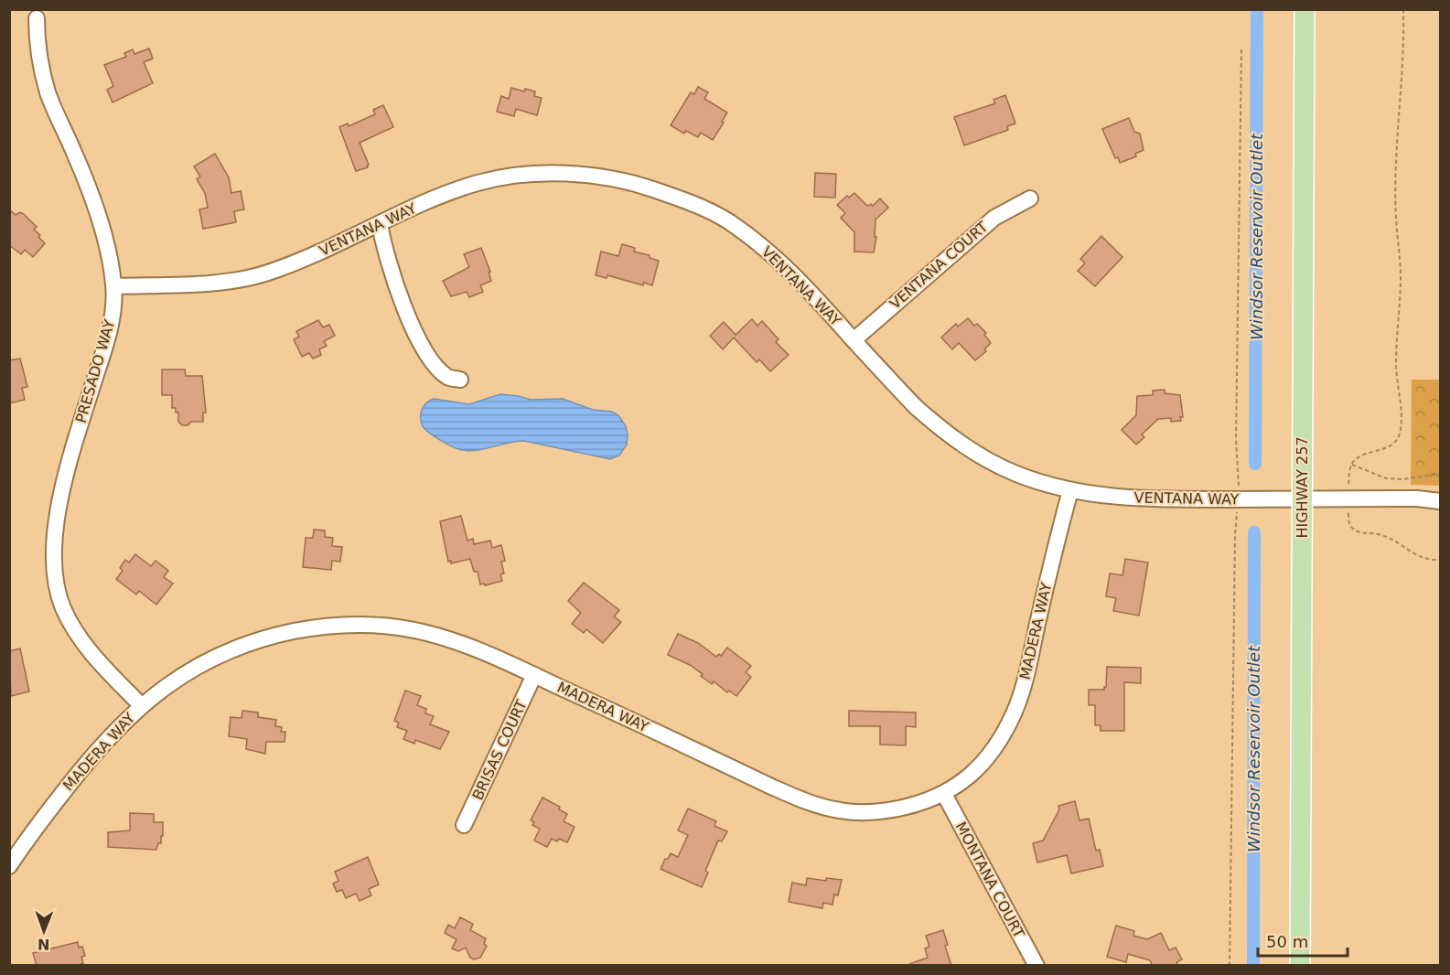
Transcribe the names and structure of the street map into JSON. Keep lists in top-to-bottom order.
{
  "streets": {
    "main road": ["HIGHWAY 257"],
    "street": [
      "VENTANA WAY",
      "VENTANA COURT",
      "PRESADO WAY",
      "MADERA WAY",
      "BRISAS COURT",
      "MONTANA COURT"
    ]
  },
  "crossings": [
    ["VENTANA WAY", "VENTANA COURT"],
    ["VENTANA WAY", "PRESADO WAY"],
    ["VENTANA WAY", "HIGHWAY 257"],
    ["VENTANA WAY", "MADERA WAY"],
    ["PRESADO WAY", "MADERA WAY"],
    ["MADERA WAY", "BRISAS COURT"],
    ["MADERA WAY", "MONTANA COURT"]
  ],
  "water": ["Windsor Reservoir Outlet"],
  "scale_bar": "50 m",
  "north": "bottom"
}
